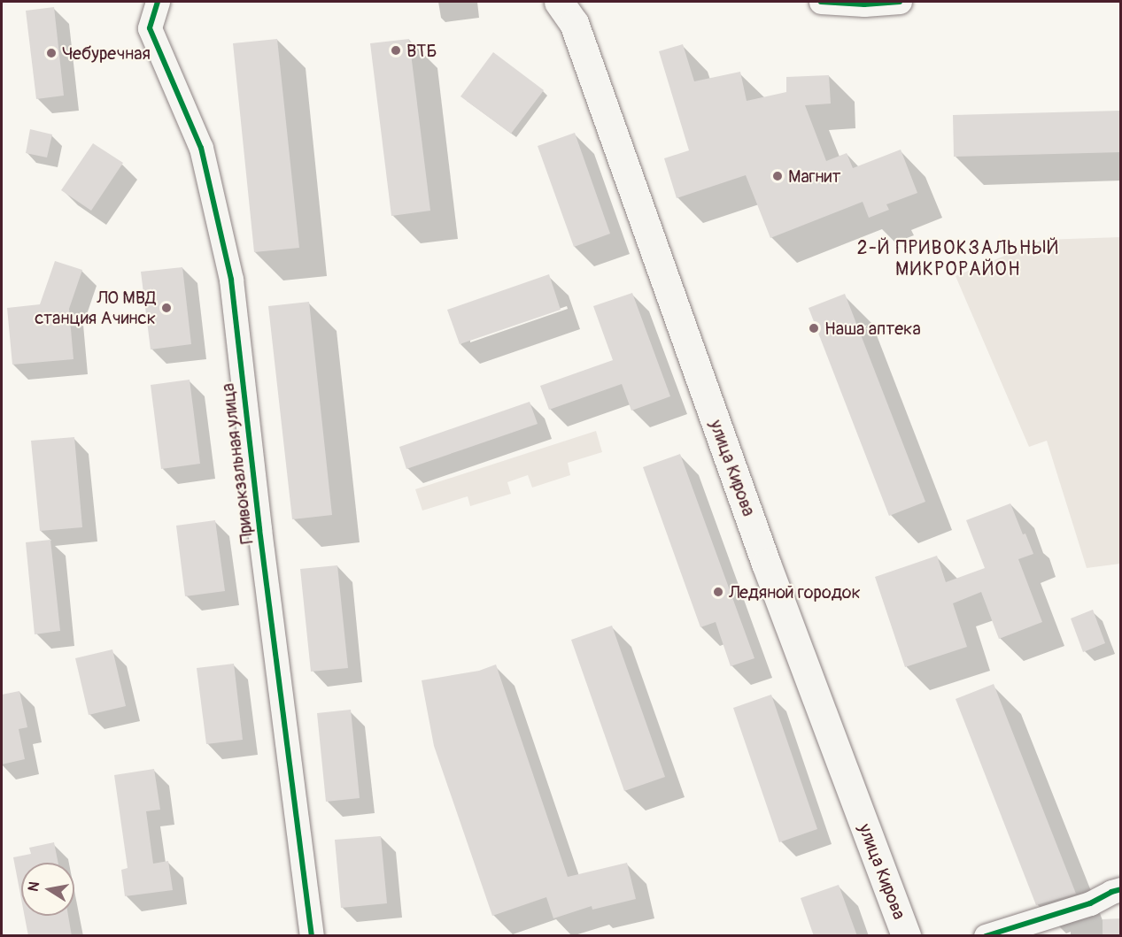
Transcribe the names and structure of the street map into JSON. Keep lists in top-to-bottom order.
{
  "streets": {
    "main road": ["улица Кирова"],
    "street": ["Привокзальная улица"]
  },
  "districts": ["2-Й ПРИВОКЗАЛЬНЫЙ МИКРОРАЙОН"],
  "places": [
    "ВТБ",
    "Чебуречная",
    "Магнит",
    "ЛО МВД станция Ачинск",
    "Наша аптека",
    "Ледяной городок"
  ],
  "north": "left"
}
